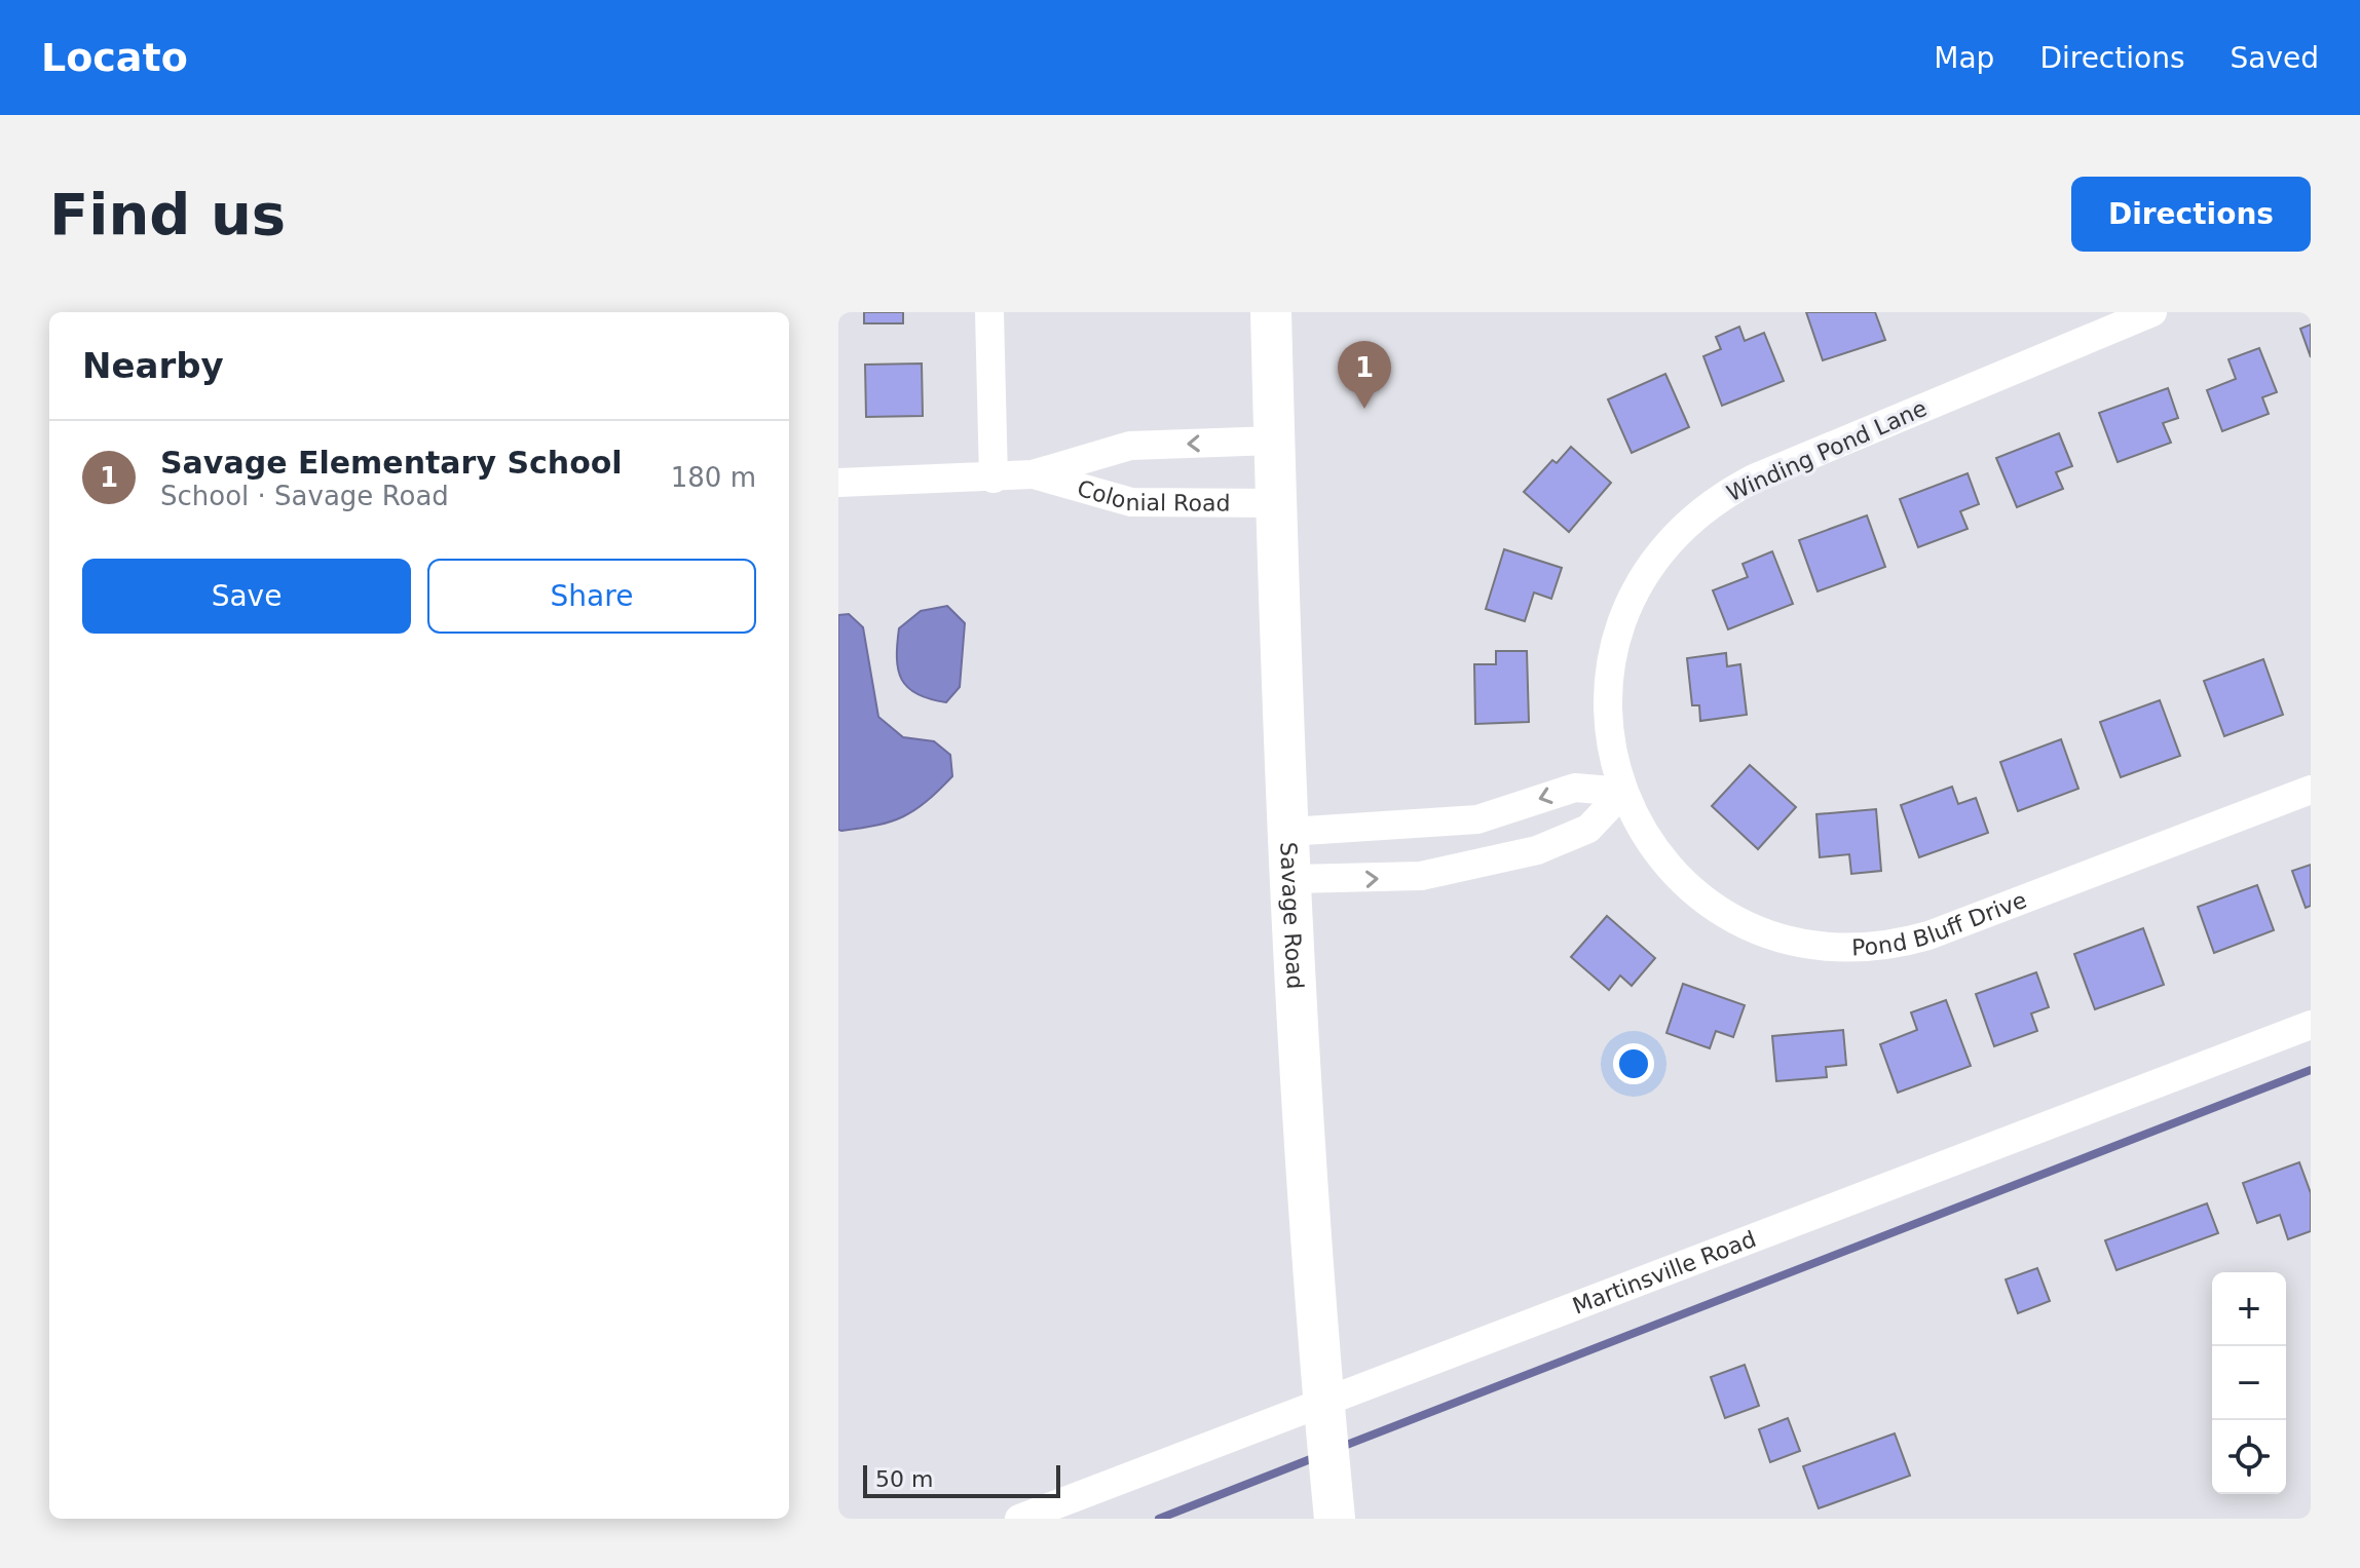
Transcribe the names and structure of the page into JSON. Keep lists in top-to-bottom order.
{
  "streets": {
    "street": [
      "Winding Pond Lane",
      "Colonial Road",
      "Savage Road",
      "Pond Bluff Drive",
      "Martinsville Road"
    ]
  },
  "crossings": [
    ["Winding Pond Lane", "Pond Bluff Drive"],
    ["Colonial Road", "Savage Road"],
    ["Savage Road", "Martinsville Road"]
  ],
  "scale_bar": "50 m",
  "page": {
    "header": "Locato",
    "nav": ["Map", "Directions", "Saved"],
    "buttons": [
      "Directions",
      ["Save", "Share"]
    ],
    "title": "Find us",
    "heading": "Nearby",
    "pins": "1",
    "list": [
      {
        "mark": "1",
        "name": "Savage Elementary School",
        "note": "School · Savage Road",
        "value": "180 m"
      }
    ],
    "map_buttons": ["+", "−"],
    "scale": "50 m"
  }
}
